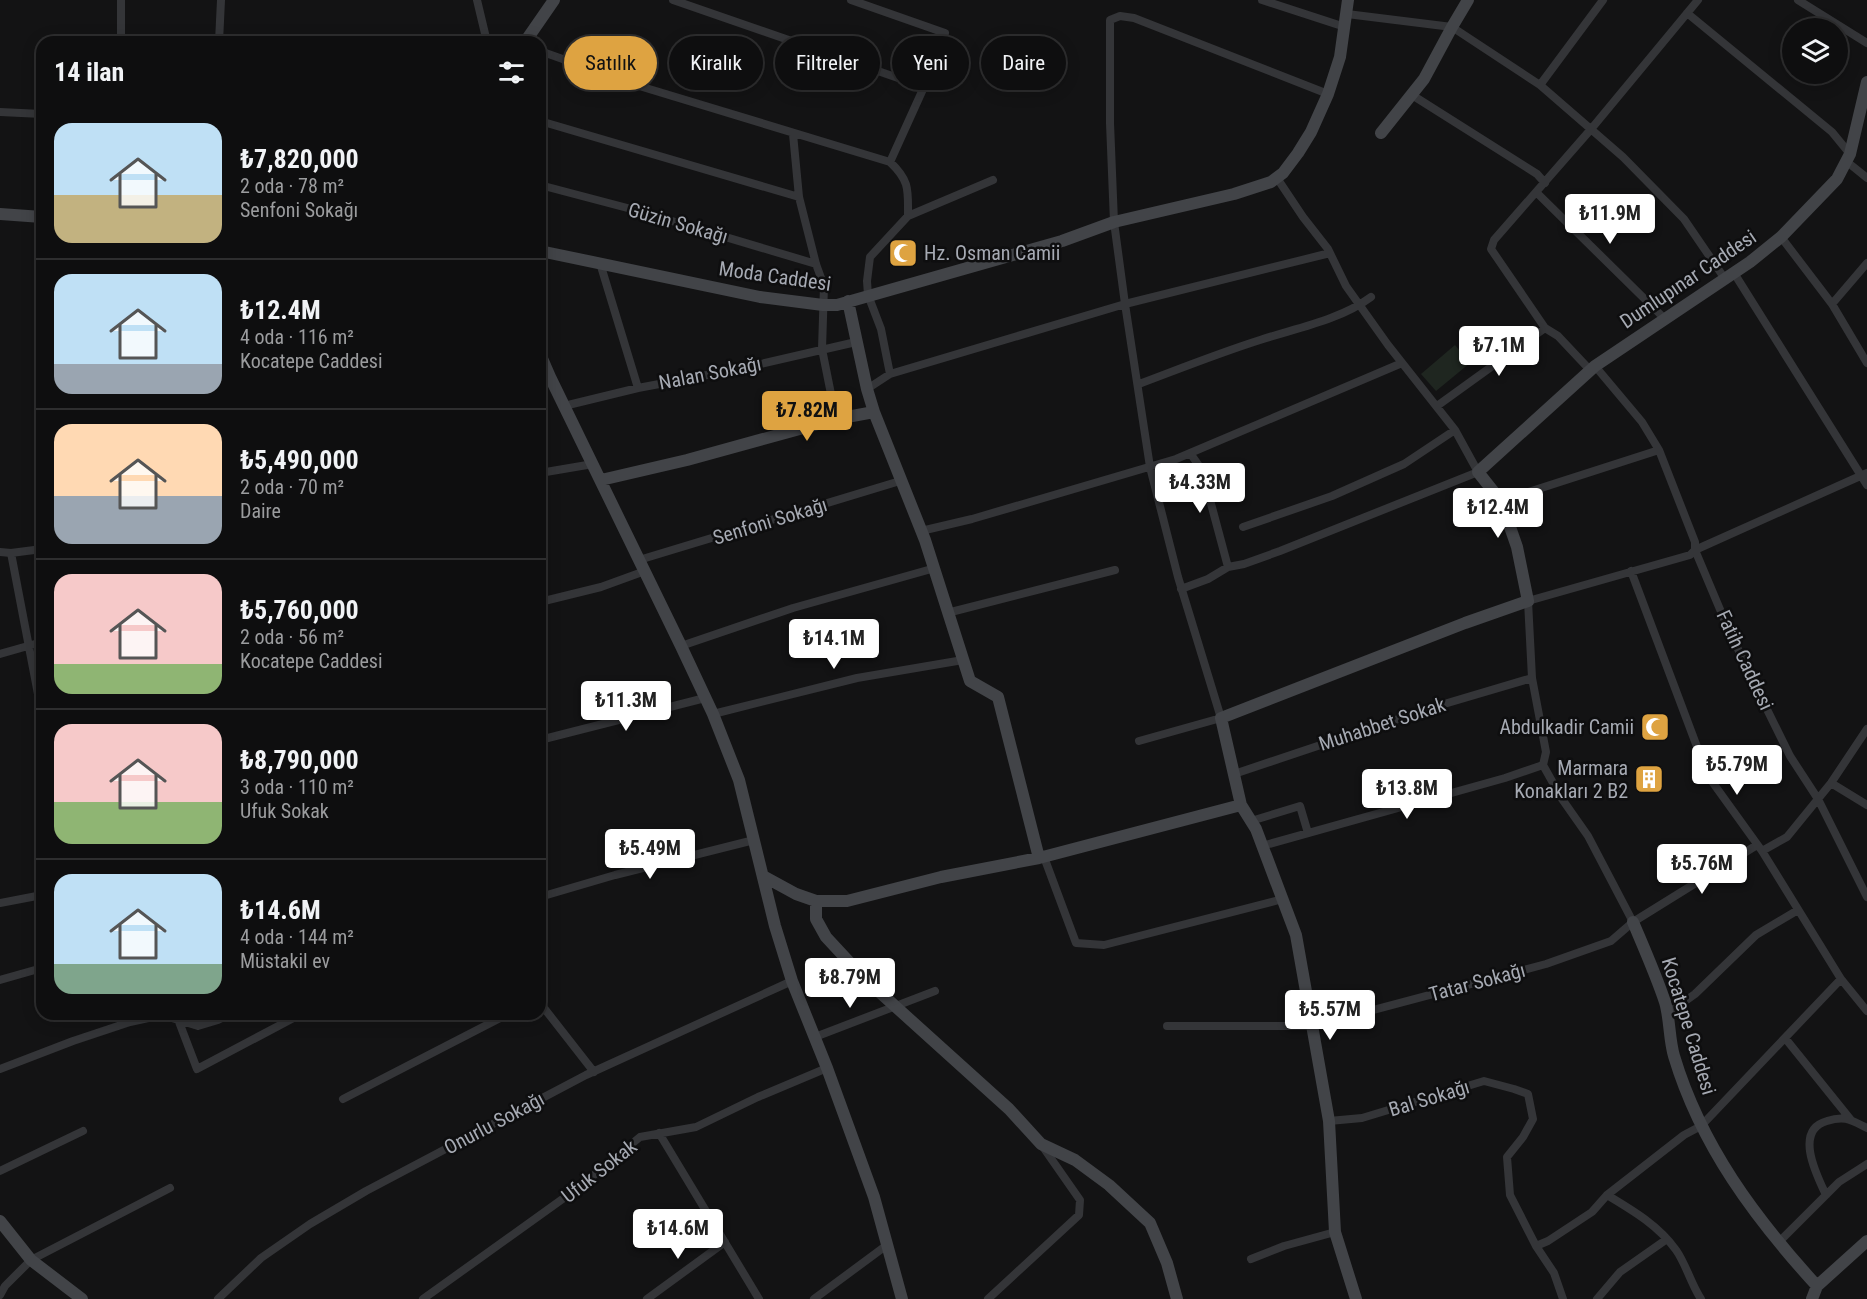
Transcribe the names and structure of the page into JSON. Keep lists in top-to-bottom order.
{
  "streets": {
    "street": [
      "Güzin Sokağı",
      "Moda Caddesi",
      "Dumlupınar Caddesi",
      "Nalan Sokağı",
      "Senfoni Sokağı",
      "Fatih Caddesi",
      "Muhabbet Sokak",
      "Tatar Sokağı",
      "Kocatepe Caddesi",
      "Bal Sokağı",
      "Onurlu Sokağı",
      "Ufuk Sokak"
    ]
  },
  "crossings": [
    ["Dumlupınar Caddesi", "Fatih Caddesi"],
    ["Fatih Caddesi", "Tatar Sokağı"],
    ["Tatar Sokağı", "Kocatepe Caddesi"]
  ],
  "places": {
    "mosque": ["Hz. Osman Camii", "Abdulkadir Camii"],
    "building": ["Marmara Konakları 2 B2"]
  },
  "page": {
    "chip": [
      "Satılık",
      "Kiralık",
      "Filtreler",
      "Yeni",
      "Daire"
    ],
    "heading": "14 ilan",
    "list": [
      {
        "name": "₺7,820,000",
        "note": "2 oda · 78 m² · Senfoni Sokağı"
      },
      {
        "name": "₺12.4M",
        "note": "4 oda · 116 m² · Kocatepe Caddesi"
      },
      {
        "name": "₺5,490,000",
        "note": "2 oda · 70 m² · Daire"
      },
      {
        "name": "₺5,760,000",
        "note": "2 oda · 56 m² · Kocatepe Caddesi"
      },
      {
        "name": "₺8,790,000",
        "note": "3 oda · 110 m² · Ufuk Sokak"
      },
      {
        "name": "₺14.6M",
        "note": "4 oda · 144 m² · Müstakil ev"
      }
    ],
    "price": [
      "₺11.9M",
      "₺7.1M",
      "₺7.82M",
      "₺4.33M",
      "₺12.4M",
      "₺14.1M",
      "₺11.3M",
      "₺5.79M",
      "₺13.8M",
      "₺5.49M",
      "₺5.76M",
      "₺8.79M",
      "₺5.57M",
      "₺14.6M"
    ]
  }
}
